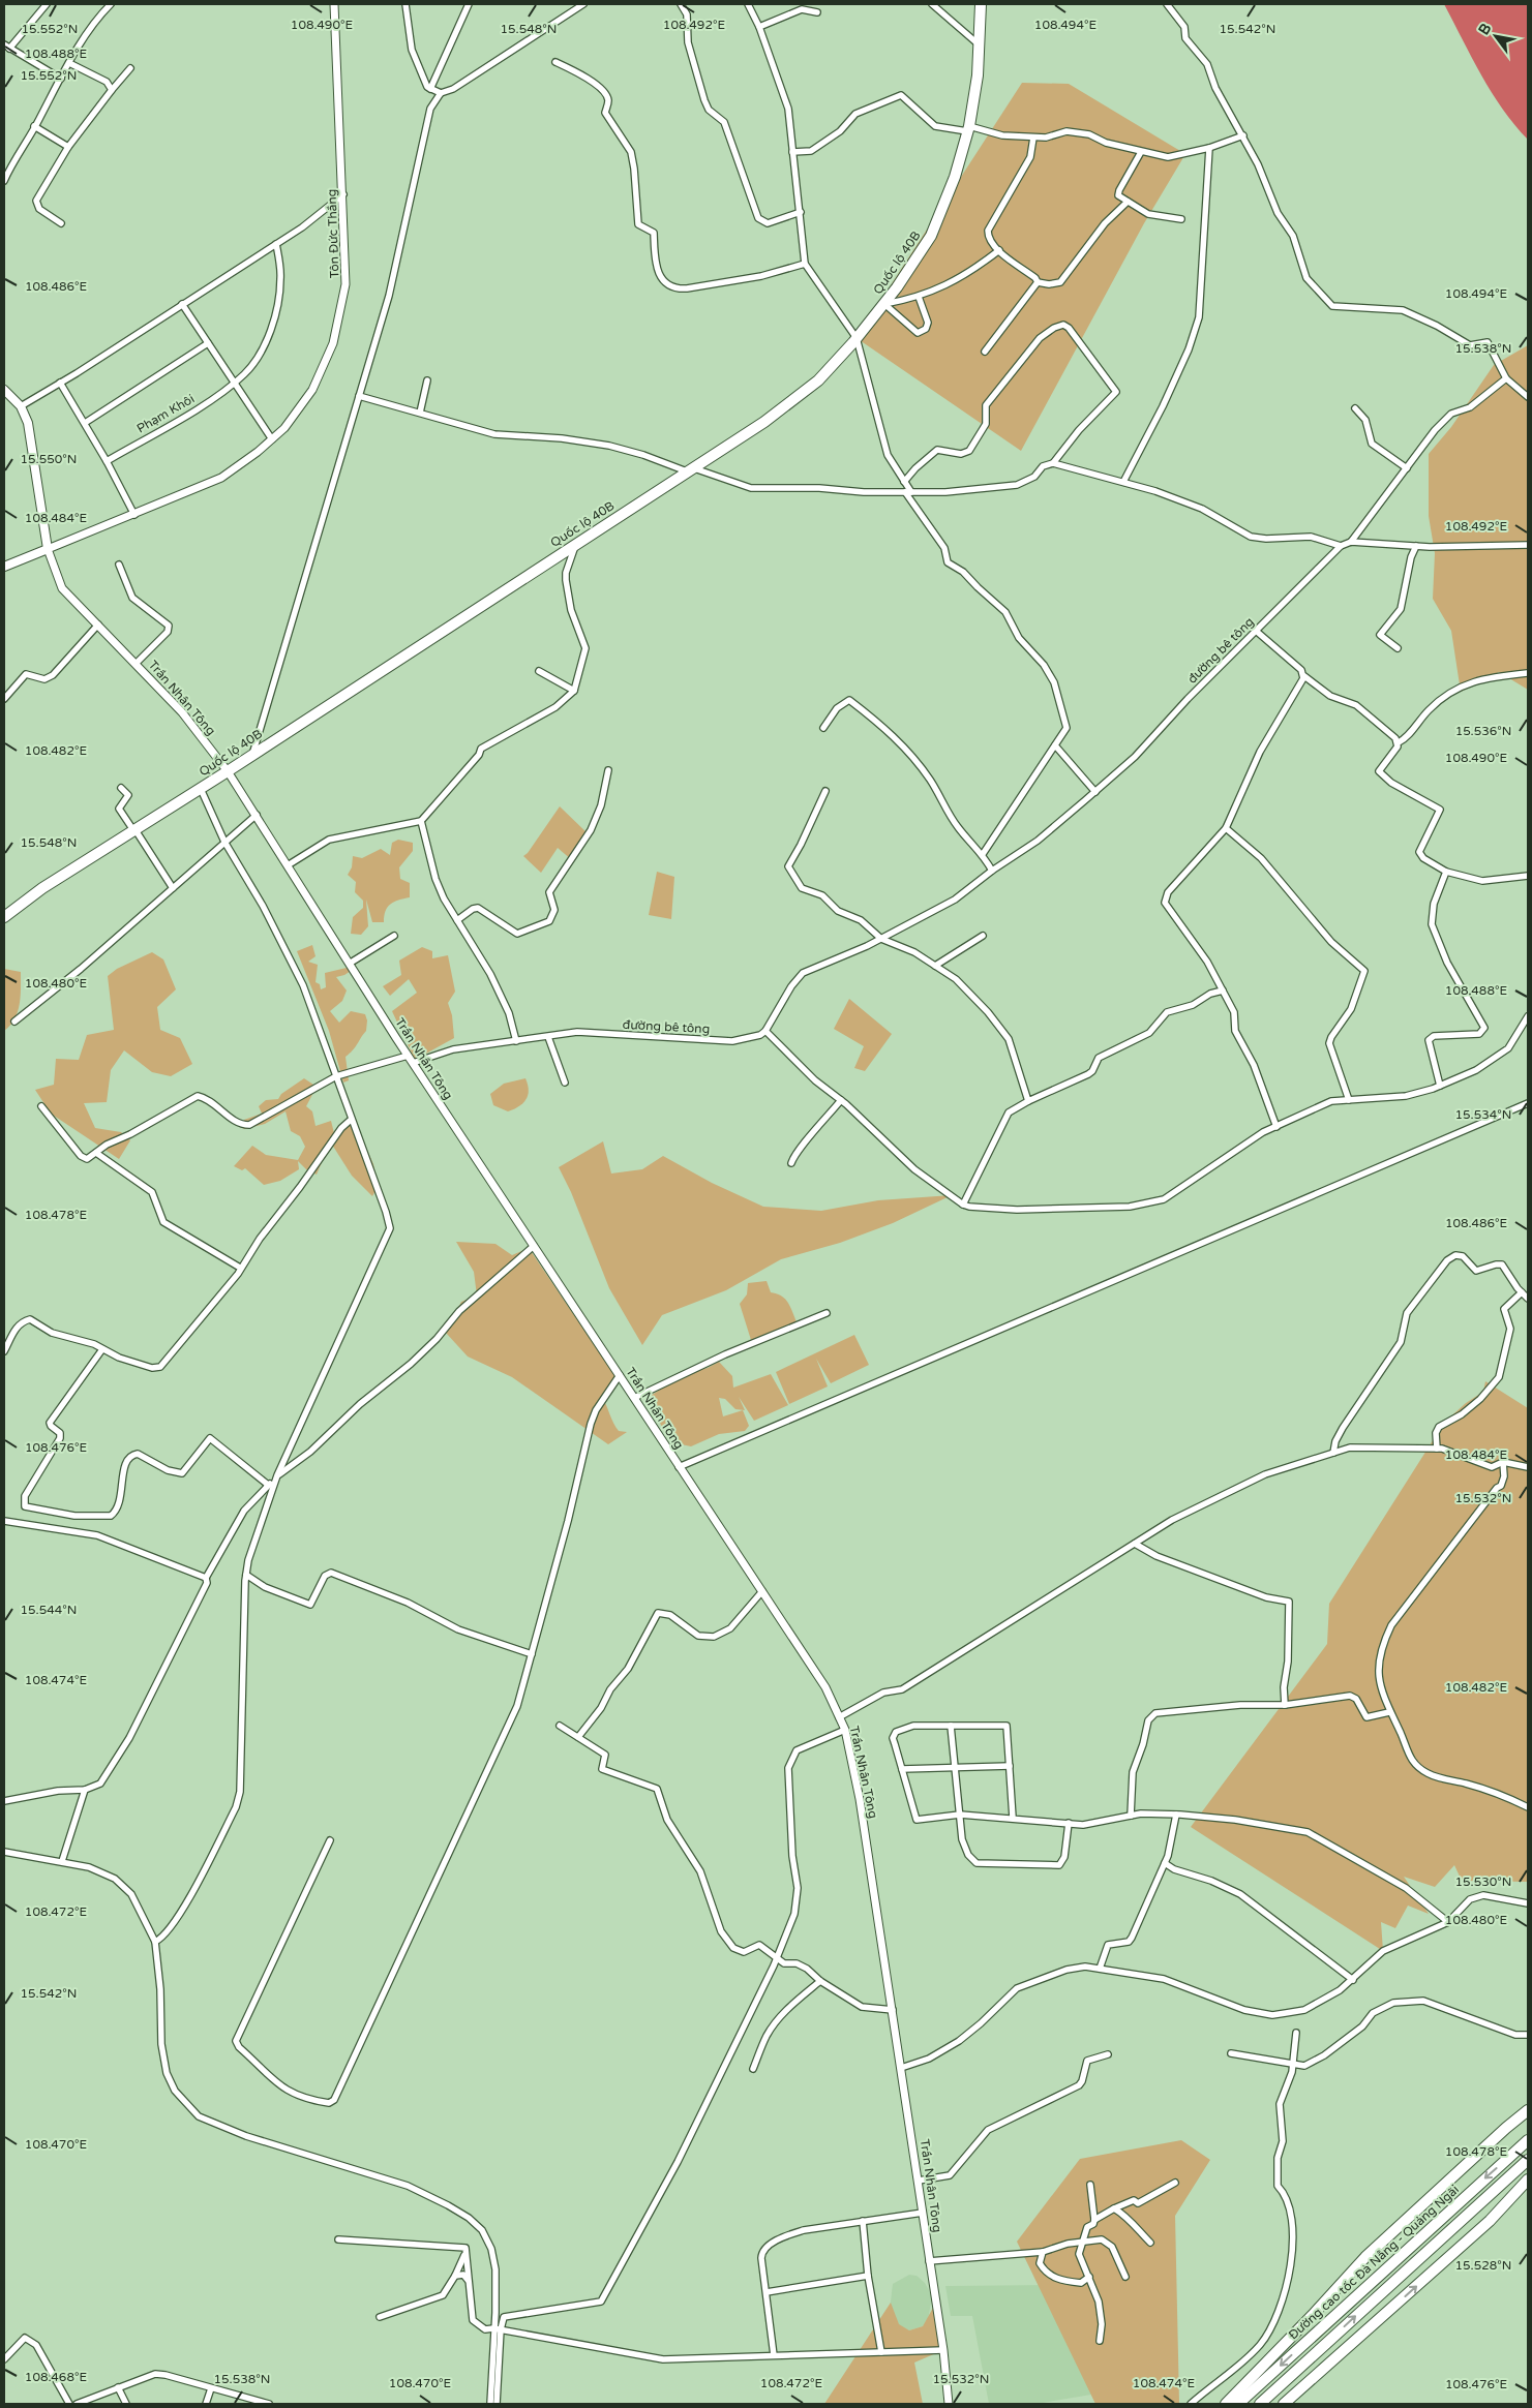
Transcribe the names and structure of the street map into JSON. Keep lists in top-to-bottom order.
{
  "streets": {
    "highway": ["Quốc lộ 40B", "Đường cao tốc Đà Nẵng - Quảng Ngãi"],
    "street": [
      "Tôn Đức Thắng",
      "Phạm Khôi",
      "đường bê tông",
      "Trần Nhân Tông"
    ]
  },
  "crossings": [
    ["Tôn Đức Thắng", "Trần Nhân Tông"],
    ["Quốc lộ 40B", "Trần Nhân Tông"],
    ["đường bê tông", "Trần Nhân Tông"]
  ],
  "north": "top left",
  "coordinates": [
    "108.492°E",
    "108.494°E",
    "108.490°E",
    "15.552°N",
    "15.548°N",
    "15.542°N",
    "108.488°E",
    "108.486°E",
    "15.538°N",
    "15.550°N",
    "108.484°E",
    "15.536°N",
    "108.482°E",
    "108.480°E",
    "15.534°N",
    "108.478°E",
    "108.476°E",
    "15.532°N",
    "15.544°N",
    "108.474°E",
    "15.530°N",
    "108.472°E",
    "108.470°E",
    "15.528°N",
    "108.468°E"
  ]
}
